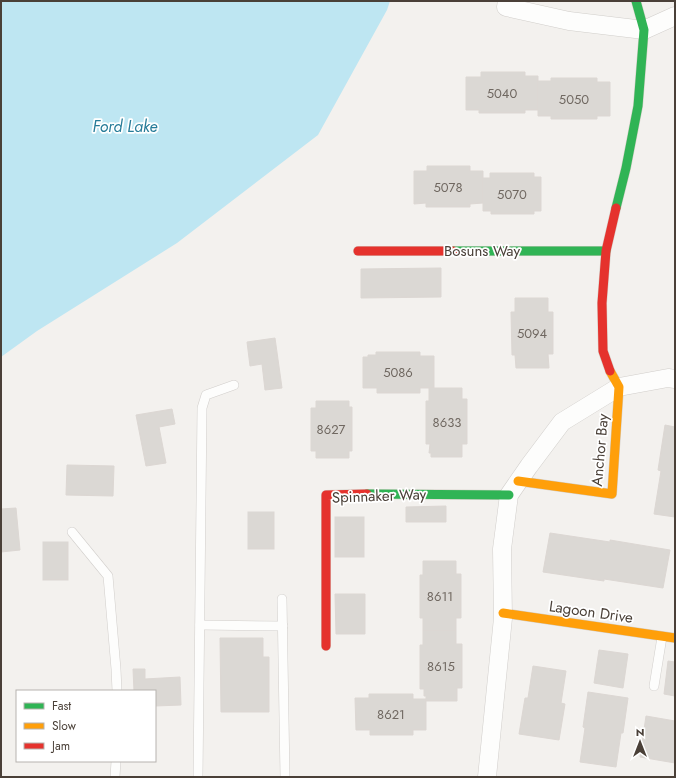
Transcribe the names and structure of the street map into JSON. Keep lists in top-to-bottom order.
{
  "streets": {
    "street": [
      "Bosuns Way",
      "Anchor Bay",
      "Spinnaker Way",
      "Lagoon Drive"
    ]
  },
  "crossings": [
    ["Anchor Bay", "Spinnaker Way"]
  ],
  "water": ["Ford Lake"],
  "house_numbers": [
    "5040",
    "5050",
    "5078",
    "5070",
    "5094",
    "5086",
    "8633",
    "8627",
    "8611",
    "8615",
    "8621"
  ],
  "legend": ["Fast", "Slow", "Jam"],
  "north": "top"
}
